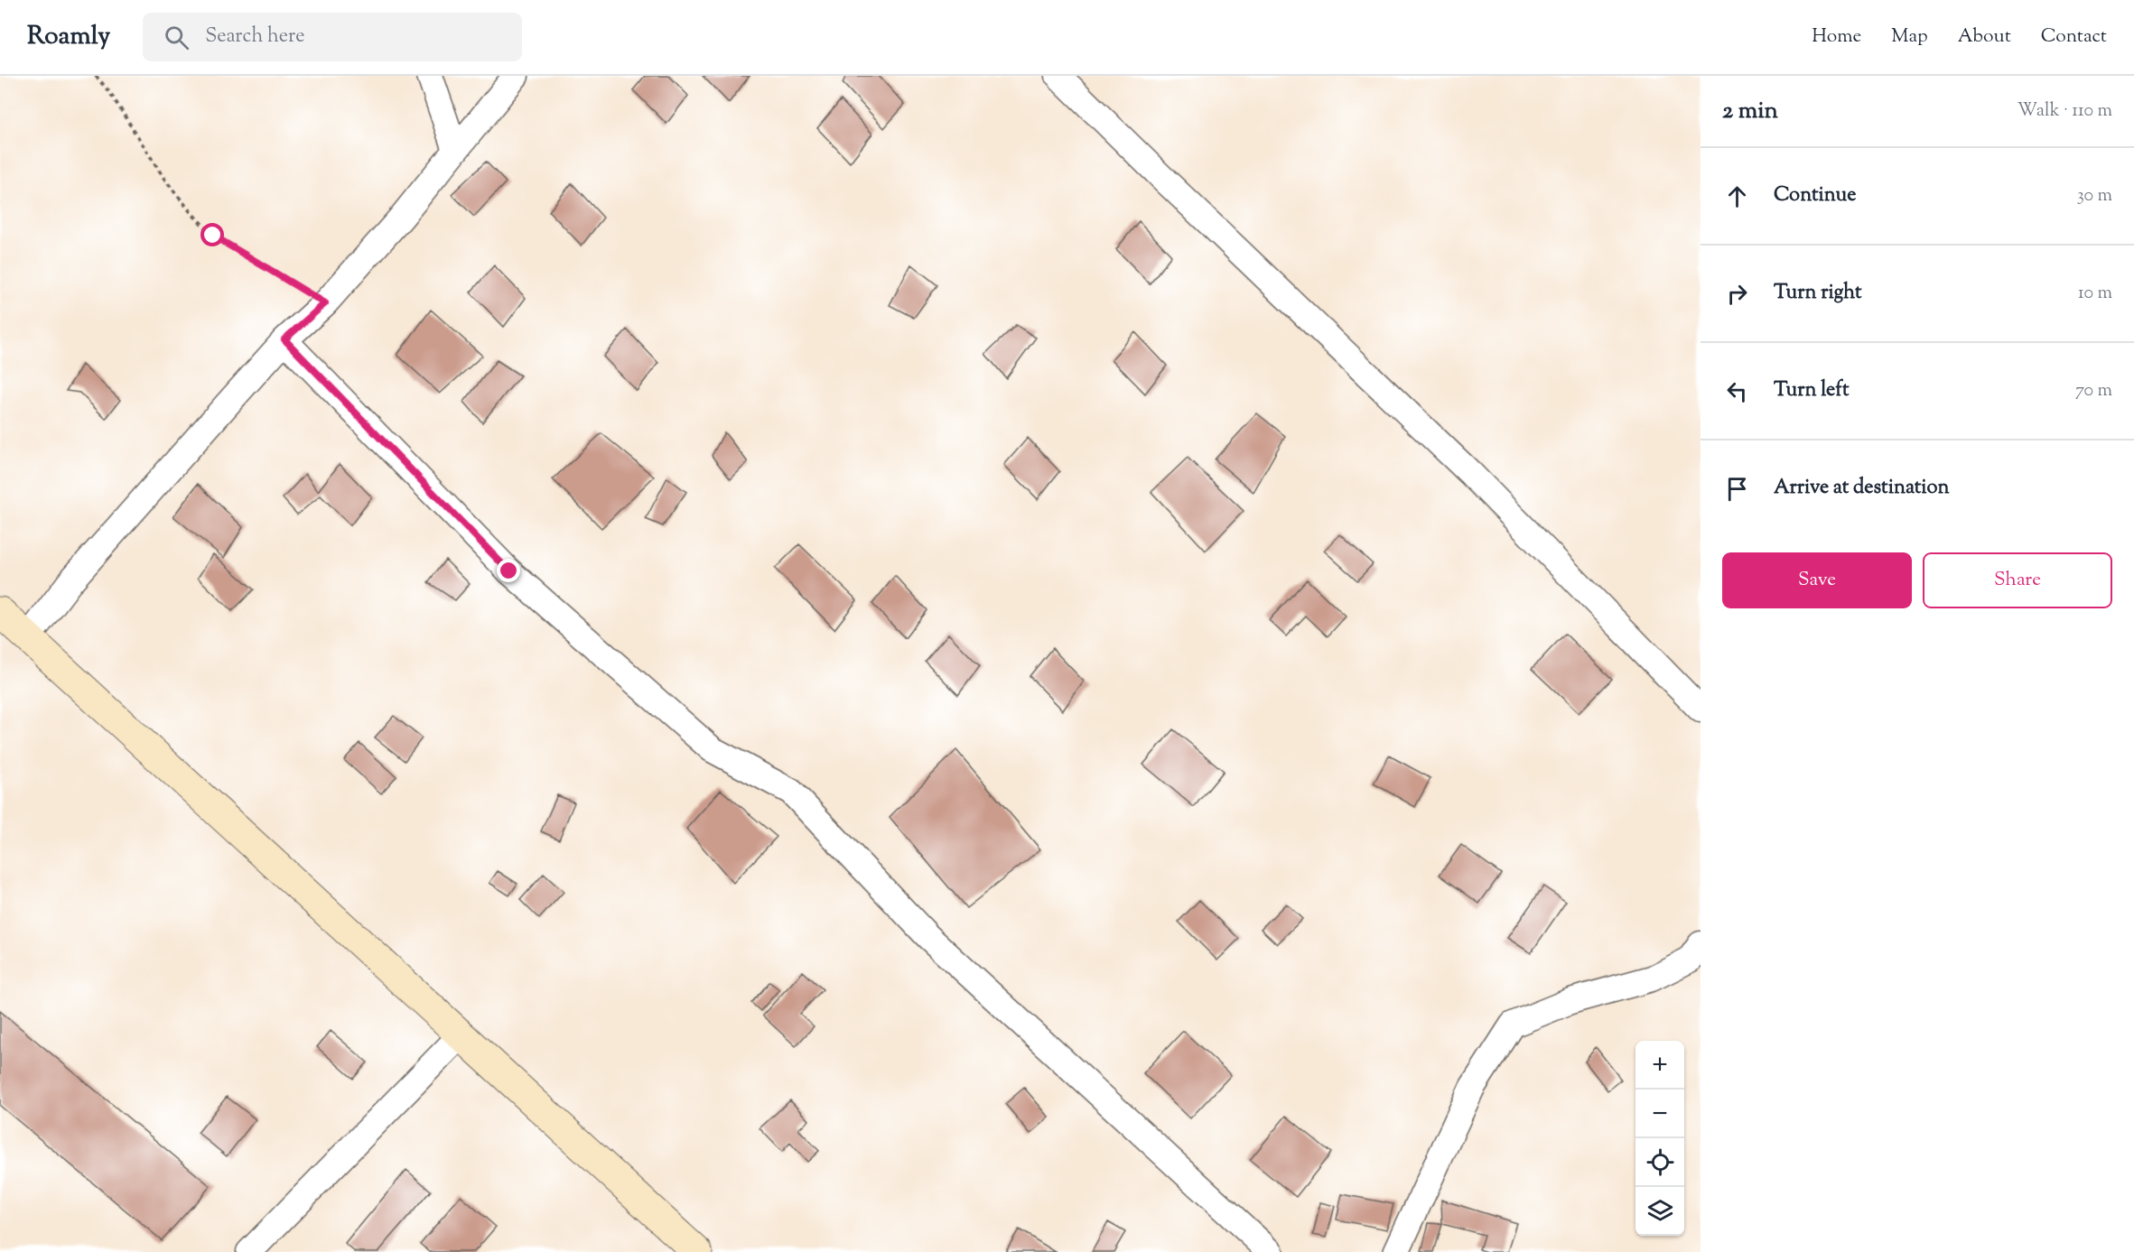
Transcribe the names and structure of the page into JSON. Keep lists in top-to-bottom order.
{
  "page": {
    "header": "Roamly",
    "search": "Search here",
    "nav": [
      "Home",
      "Map",
      "About",
      "Contact"
    ],
    "heading": ["2 min", "Walk · 110 m"],
    "list": [
      ["Continue", "30 m"],
      ["Turn right", "10 m"],
      ["Turn left", "70 m"],
      "Arrive at destination"
    ],
    "buttons": ["Save", "Share"],
    "map_buttons": ["+", "−"]
  }
}
